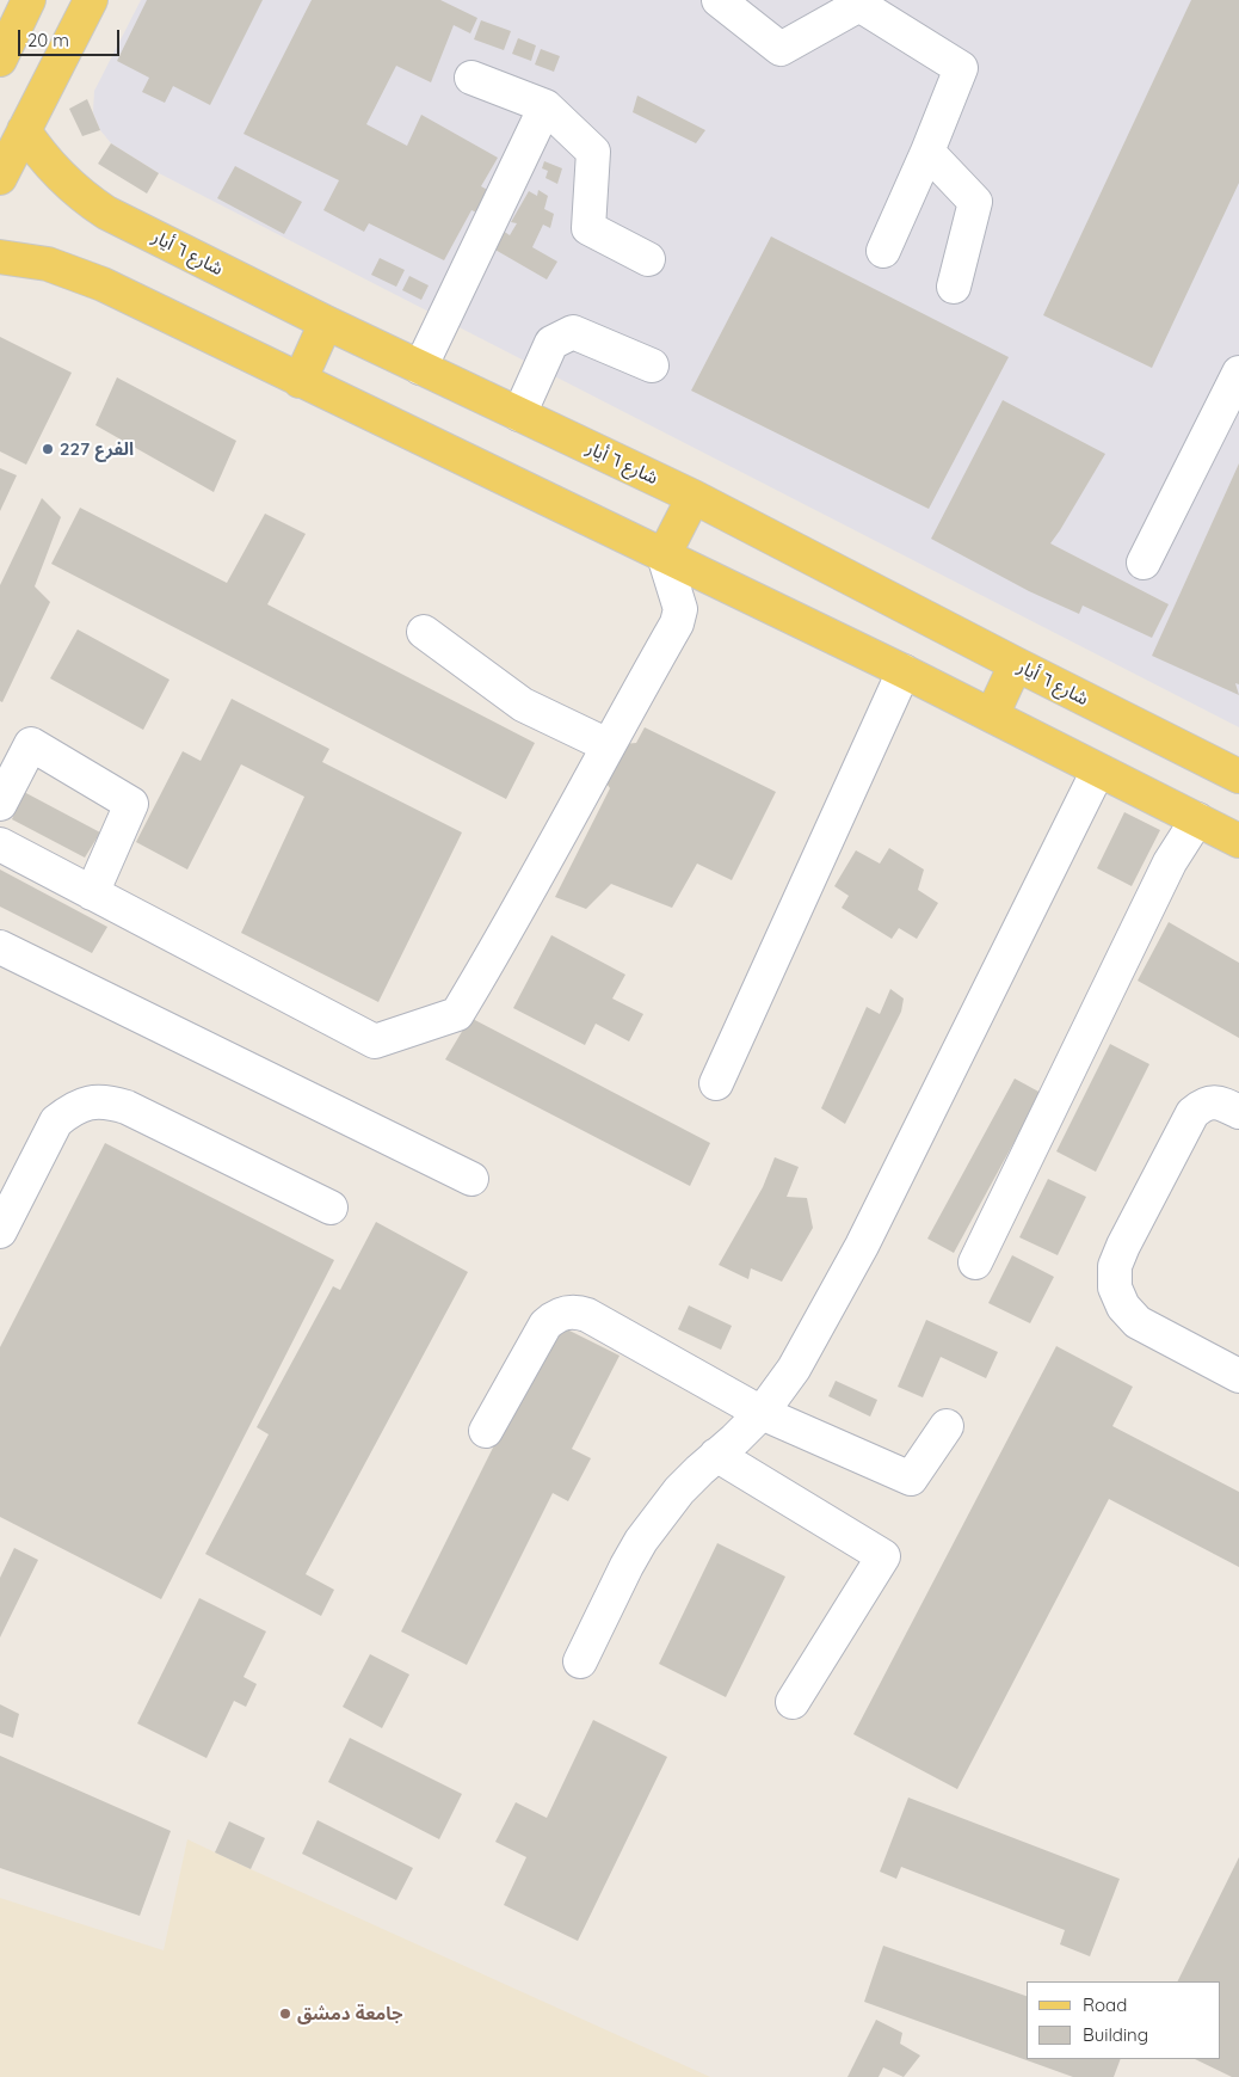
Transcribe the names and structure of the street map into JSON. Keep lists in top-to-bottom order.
{
  "streets": {
    "main road": ["شارع ٦ أيار"]
  },
  "places": ["الفرع 227", "جامعة دمشق"],
  "legend": ["Road", "Building"],
  "scale_bar": "20 m"
}
